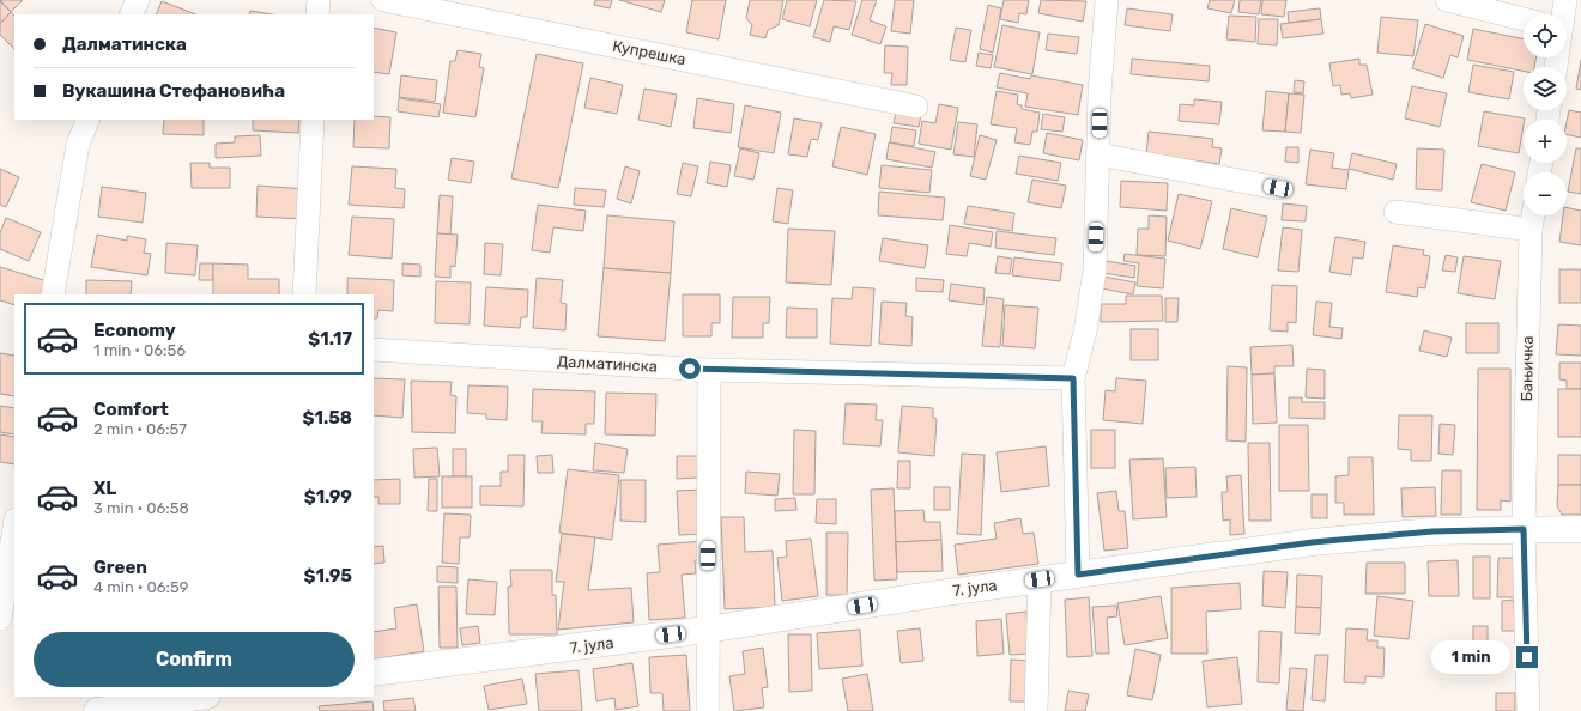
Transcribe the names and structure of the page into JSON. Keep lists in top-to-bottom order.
{
  "streets": {
    "main road": ["7. јула"],
    "street": ["Купрешка", "Далматинска", "Бањичка"]
  },
  "crossings": [
    ["Бањичка", "7. јула"]
  ],
  "page": {
    "map_buttons": ["+", "−"],
    "banner": ["Далматинска", "Вукашина Стефановића"],
    "list": [
      {
        "name": "Economy",
        "note": "1 min · 06:56",
        "value": "$1.17"
      },
      {
        "name": "Comfort",
        "note": "2 min · 06:57",
        "value": "$1.58"
      },
      {
        "name": "XL",
        "note": "3 min · 06:58",
        "value": "$1.99"
      },
      {
        "name": "Green",
        "note": "4 min · 06:59",
        "value": "$1.95"
      }
    ],
    "buttons": "Confirm",
    "bubble": "1 min"
  }
}
